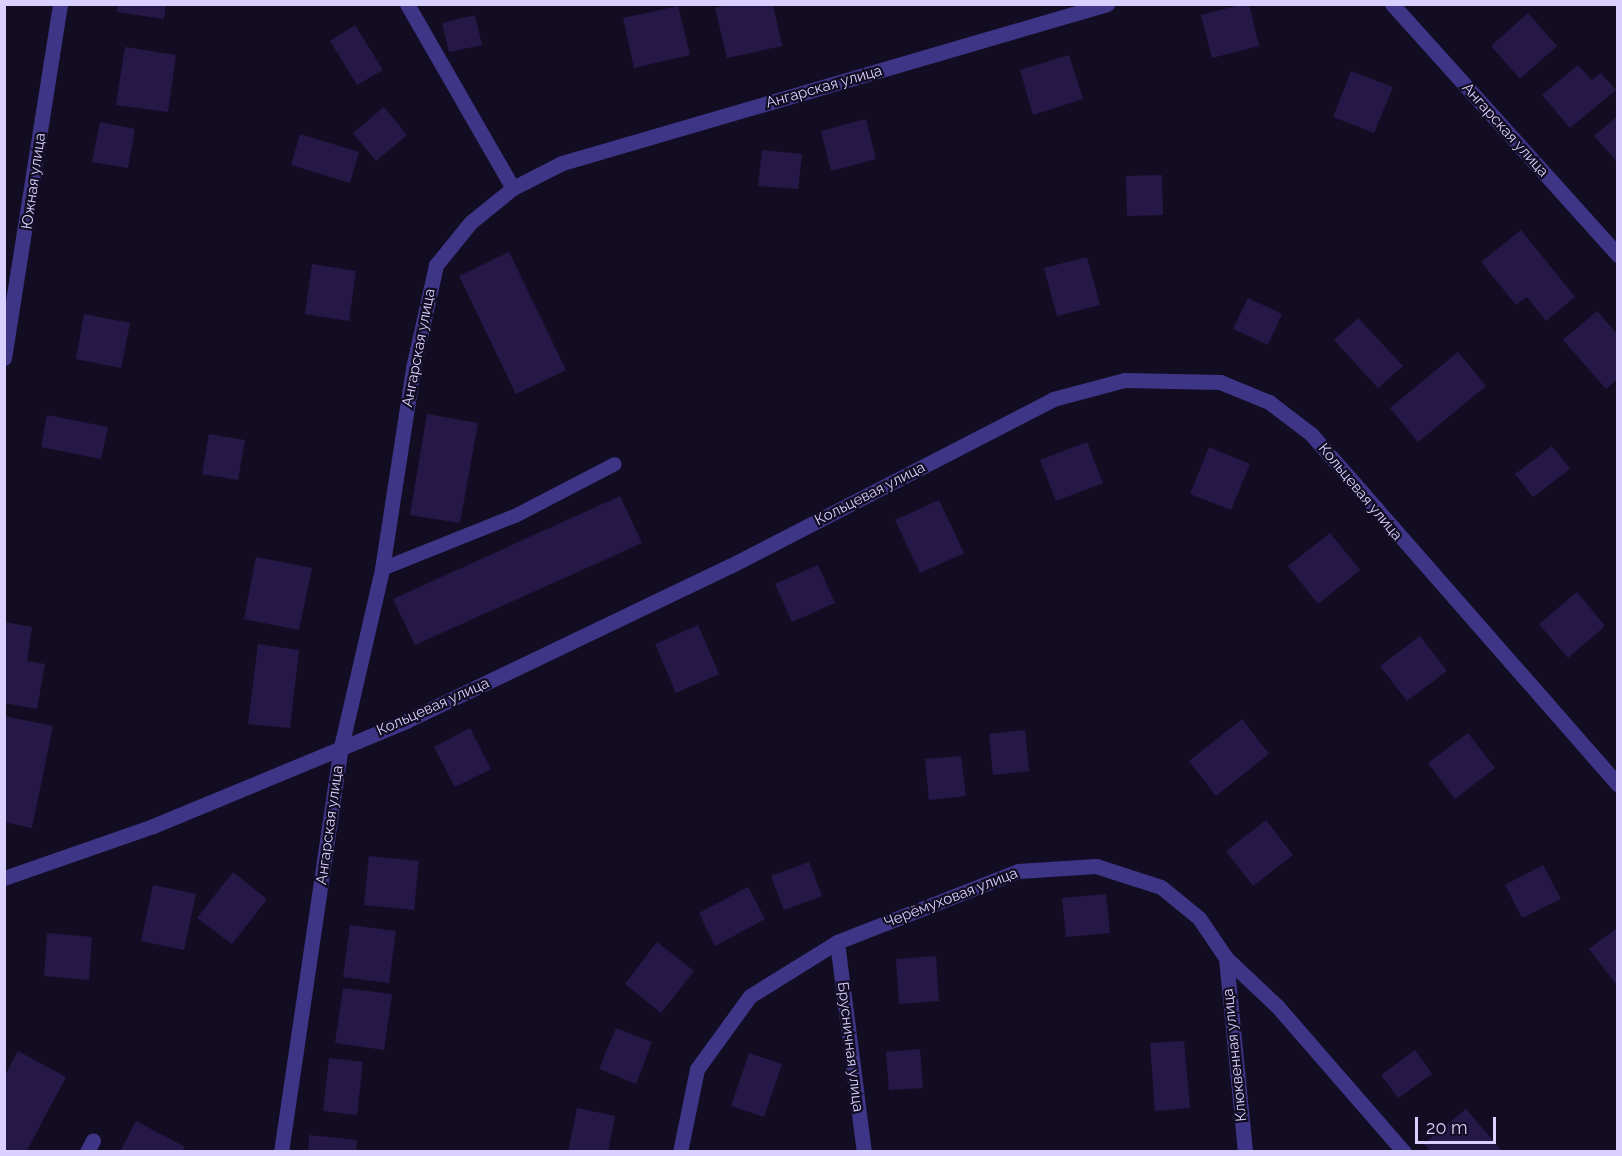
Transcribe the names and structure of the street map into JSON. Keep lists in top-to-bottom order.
{
  "streets": {
    "street": [
      "Ангарская улица",
      "Южная улица",
      "Кольцевая улица",
      "Черёмуховая улица",
      "Брусничная улица",
      "Клюквенная улица"
    ]
  },
  "crossings": [
    ["Ангарская улица", "Кольцевая улица"],
    ["Черёмуховая улица", "Брусничная улица"],
    ["Черёмуховая улица", "Клюквенная улица"]
  ],
  "scale_bar": "20 m"
}
